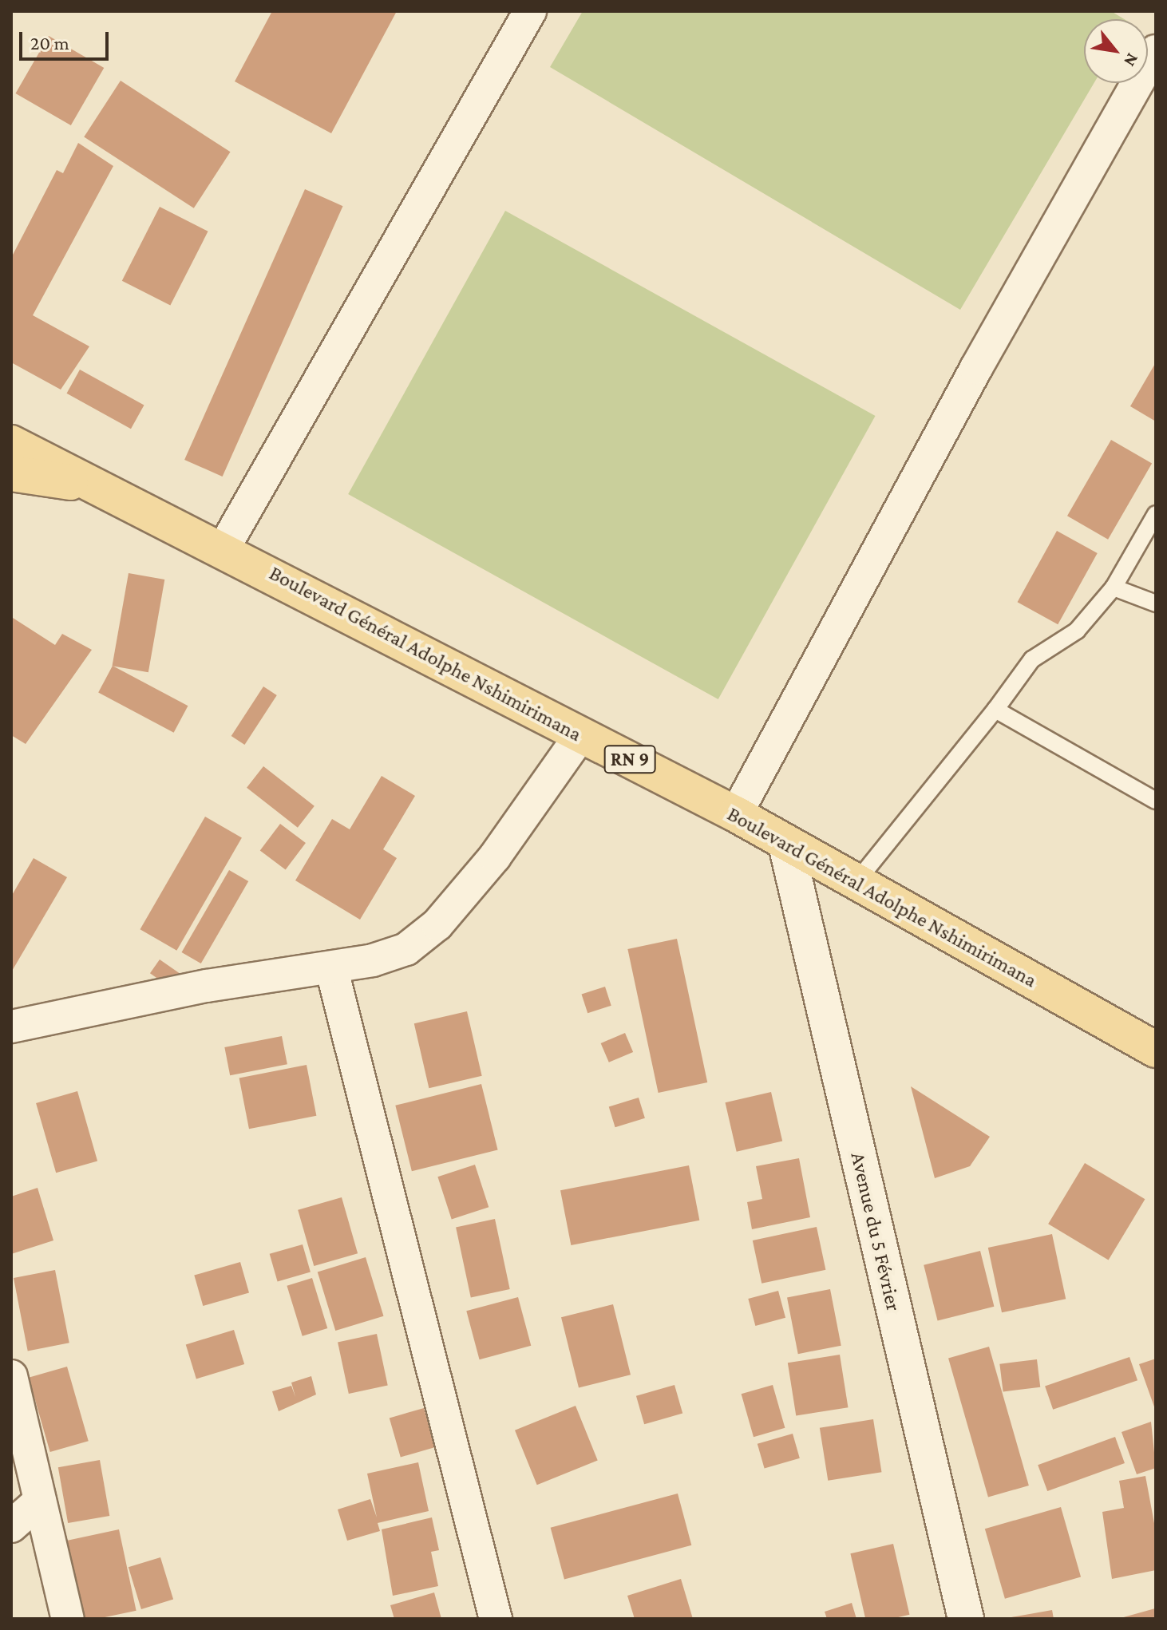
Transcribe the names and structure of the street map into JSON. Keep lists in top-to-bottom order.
{
  "streets": {
    "main road": ["Boulevard Général Adolphe Nshimirimana", "RN 9"],
    "street": ["Avenue du 5 Février"]
  },
  "crossings": [
    ["Boulevard Général Adolphe Nshimirimana", "Avenue du 5 Février"]
  ],
  "scale_bar": "20 m",
  "north": "bottom right"
}
